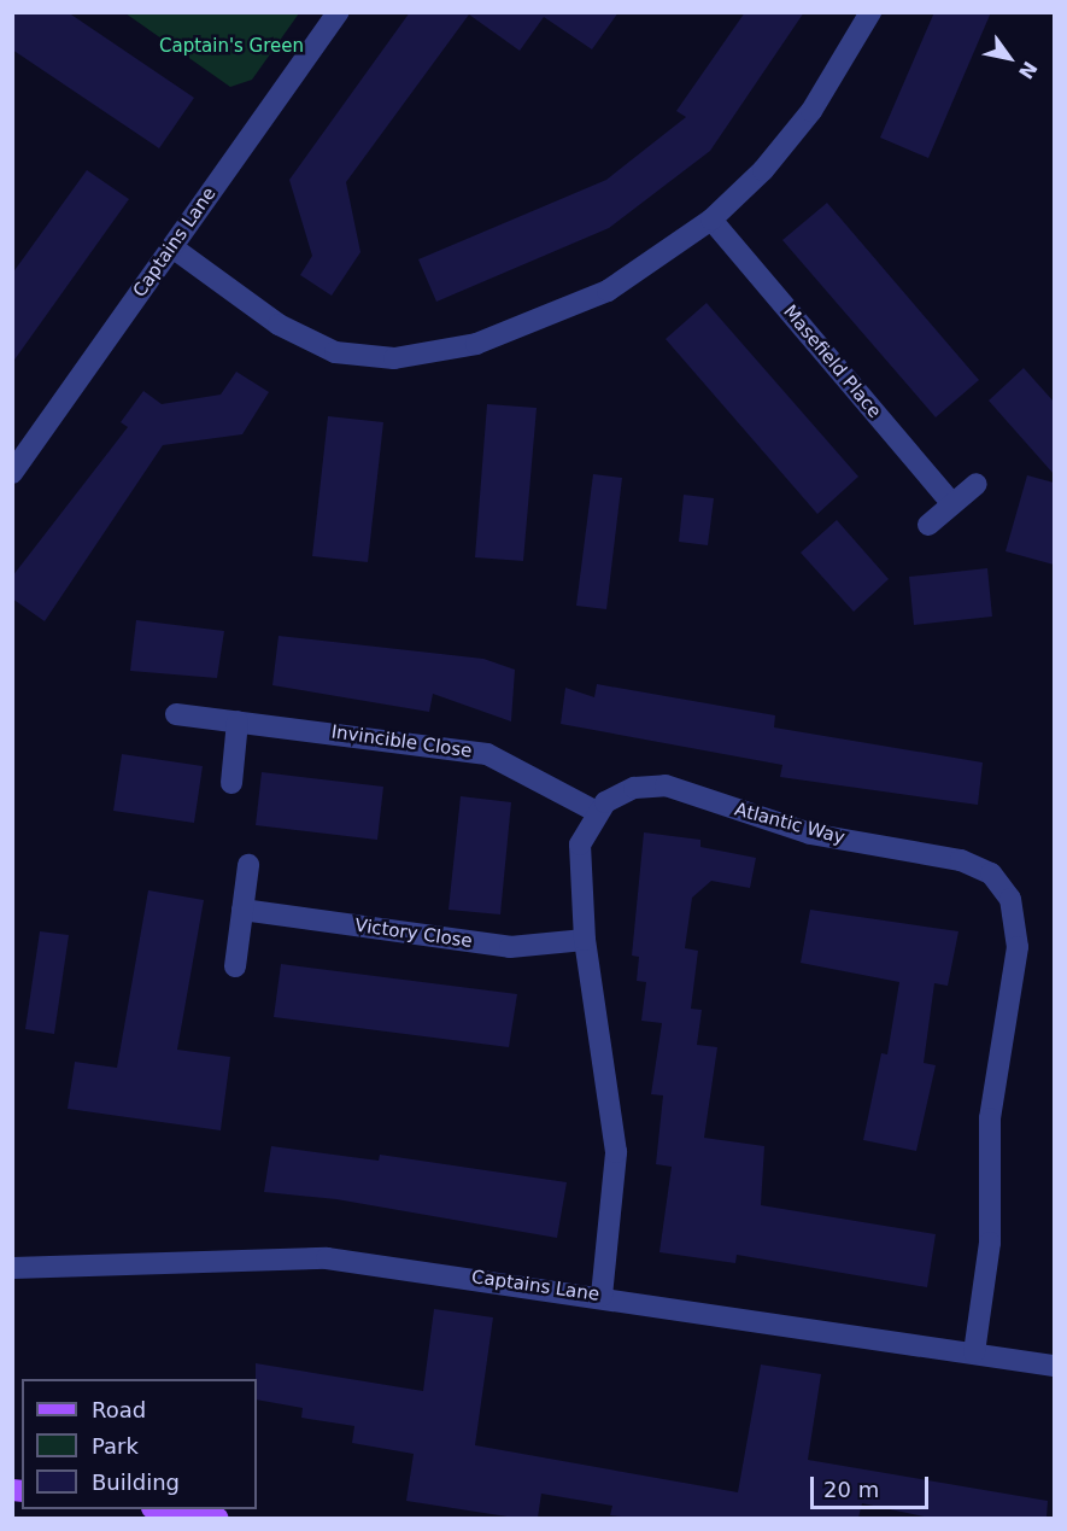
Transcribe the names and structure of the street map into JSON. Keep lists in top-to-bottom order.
{
  "streets": {
    "street": [
      "Captains Lane",
      "Masefield Place",
      "Invincible Close",
      "Atlantic Way",
      "Victory Close"
    ]
  },
  "crossings": [
    ["Captains Lane", "Atlantic Way"],
    ["Invincible Close", "Atlantic Way"]
  ],
  "parks": ["Captain's Green"],
  "legend": ["Road", "Park", "Building"],
  "scale_bar": "20 m",
  "north": "bottom right"
}
